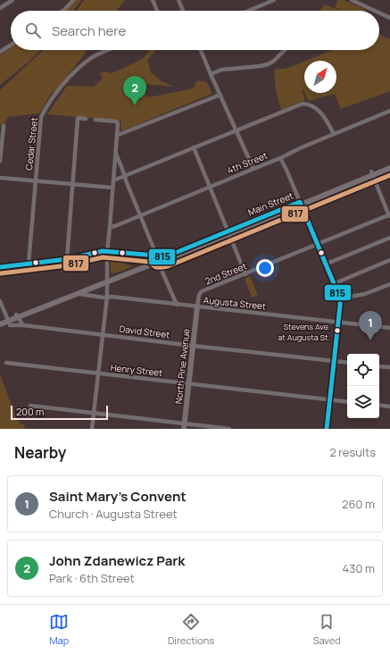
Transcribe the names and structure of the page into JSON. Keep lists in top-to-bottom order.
{
  "streets": {
    "main road": ["Main Street", "North Pine Avenue"],
    "street": [
      "Cedar Street",
      "4th Street",
      "2nd Street",
      "Augusta Street",
      "David Street",
      "Henry Street"
    ]
  },
  "crossings": [
    ["Main Street", "Augusta Street"],
    ["2nd Street", "Augusta Street"],
    ["2nd Street", "North Pine Avenue"],
    ["Augusta Street", "North Pine Avenue"],
    ["David Street", "North Pine Avenue"],
    ["North Pine Avenue", "Henry Street"]
  ],
  "places": ["Stevens Ave. at Augusta St."],
  "lines": ["transit line 817", "transit line 815"],
  "scale_bar": "200 m",
  "north": "top right",
  "page": {
    "search": "Search here",
    "pins": ["2", "1"],
    "scale": "200 m",
    "heading": ["Nearby", "2 results"],
    "list": [
      {
        "mark": "1",
        "name": "Saint Mary's Convent",
        "note": "Church · Augusta Street",
        "value": "260 m"
      },
      {
        "mark": "2",
        "name": "John Zdanewicz Park",
        "note": "Park · 6th Street",
        "value": "430 m"
      }
    ],
    "nav": ["Map", "Directions", "Saved"]
  }
}
